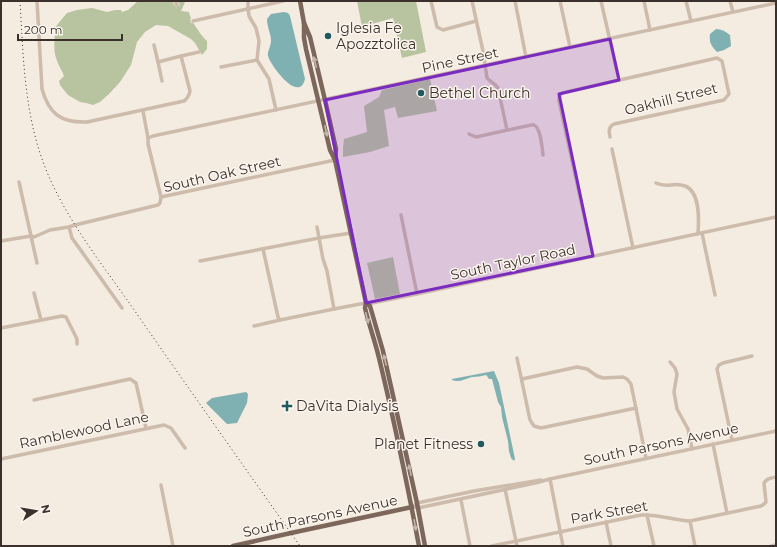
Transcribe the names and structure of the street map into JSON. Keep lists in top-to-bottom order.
{
  "streets": {
    "main road": ["South Parsons Avenue"],
    "street": [
      "Pine Street",
      "Oakhill Street",
      "South Oak Street",
      "South Taylor Road",
      "Ramblewood Lane",
      "Park Street"
    ]
  },
  "crossings": [
    ["Oakhill Street", "South Taylor Road"]
  ],
  "places": {
    "other": ["Iglesia Fe Apozztolica", "Bethel Church", "Planet Fitness"],
    "health": ["DaVita Dialysis"]
  },
  "scale_bar": "200 m",
  "north": "right"
}
